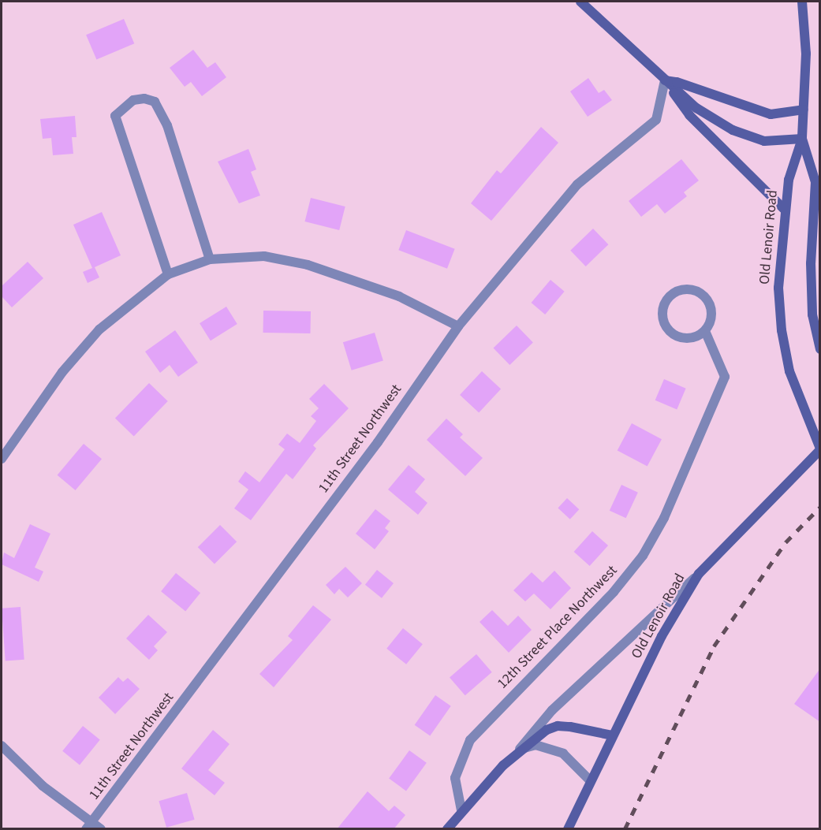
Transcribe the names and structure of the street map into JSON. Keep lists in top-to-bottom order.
{
  "streets": {
    "main road": ["Old Lenoir Road"],
    "street": ["11th Street Northwest", "12th Street Place Northwest"]
  }
}
